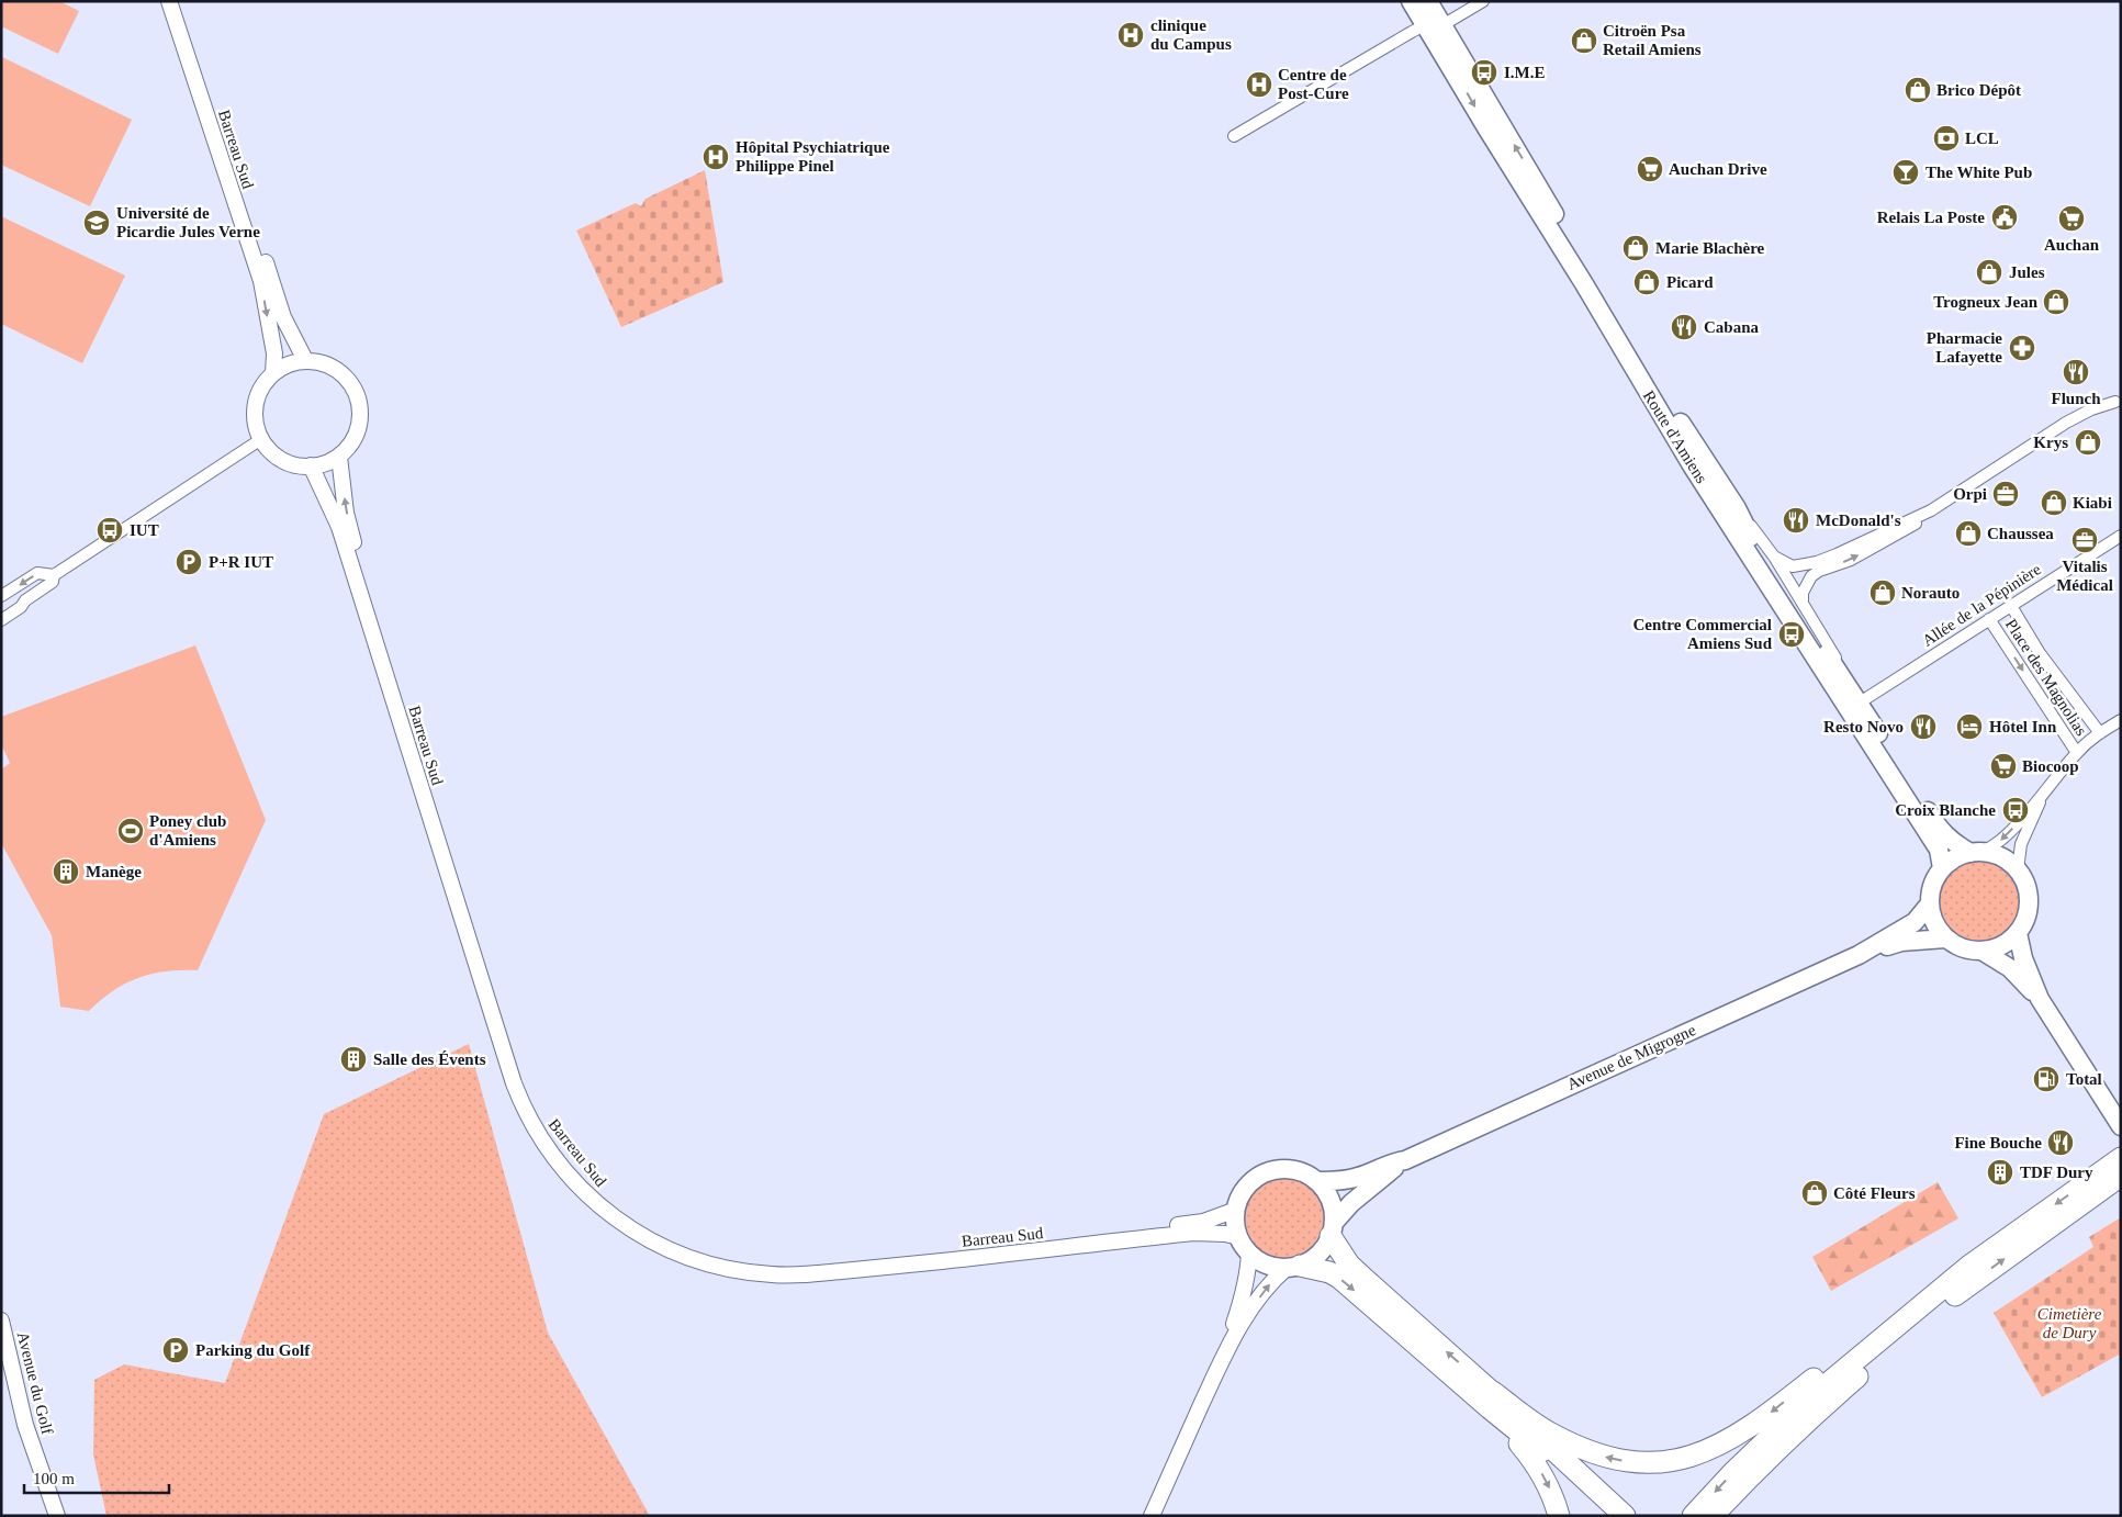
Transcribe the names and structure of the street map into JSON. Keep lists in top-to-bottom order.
{
  "streets": {
    "main road": [
      "Barreau Sud",
      "Route d'Amiens",
      "Avenue de Migrogne",
      "Avenue du Golf"
    ],
    "street": ["Allée de la Pépinière", "Place des Magnolias"]
  },
  "crossings": [
    ["Barreau Sud", "Avenue de Migrogne"],
    ["Route d'Amiens", "Allée de la Pépinière"],
    ["Route d'Amiens", "Avenue de Migrogne"],
    ["Allée de la Pépinière", "Place des Magnolias"]
  ],
  "parks": ["Cimetière de Dury"],
  "places": {
    "hospital": ["clinique du Campus", "Centre de Post-Cure", "Hôpital Psychiatrique Philippe Pinel"],
    "shop": [
      "Citroën Psa Retail Amiens",
      "Brico Dépôt",
      "Marie Blachère",
      "Jules",
      "Picard",
      "Trogneux Jean",
      "Krys",
      "Kiabi",
      "Chaussea",
      "Norauto",
      "Côté Fleurs"
    ],
    "bus stop": [
      "I.M.E",
      "IUT",
      "Centre Commercial Amiens Sud",
      "Croix Blanche"
    ],
    "bank": ["LCL"],
    "supermarket": ["Auchan Drive", "Auchan", "Biocoop"],
    "bar": ["The White Pub"],
    "public building": ["Relais La Poste"],
    "school or university": ["Université de Picardie Jules Verne"],
    "restaurant": [
      "Cabana",
      "Flunch",
      "McDonald's",
      "Resto Novo",
      "Fine Bouche"
    ],
    "pharmacy": ["Pharmacie Lafayette"],
    "office": ["Orpi", "Vitalis Médical"],
    "parking": ["P+R IUT", "Parking du Golf"],
    "hotel": ["Hôtel Inn"],
    "sports": ["Poney club d'Amiens"],
    "building": ["Manège", "Salle des Évents", "TDF Dury"],
    "fuel station": ["Total"]
  },
  "scale_bar": "100 m"
}
